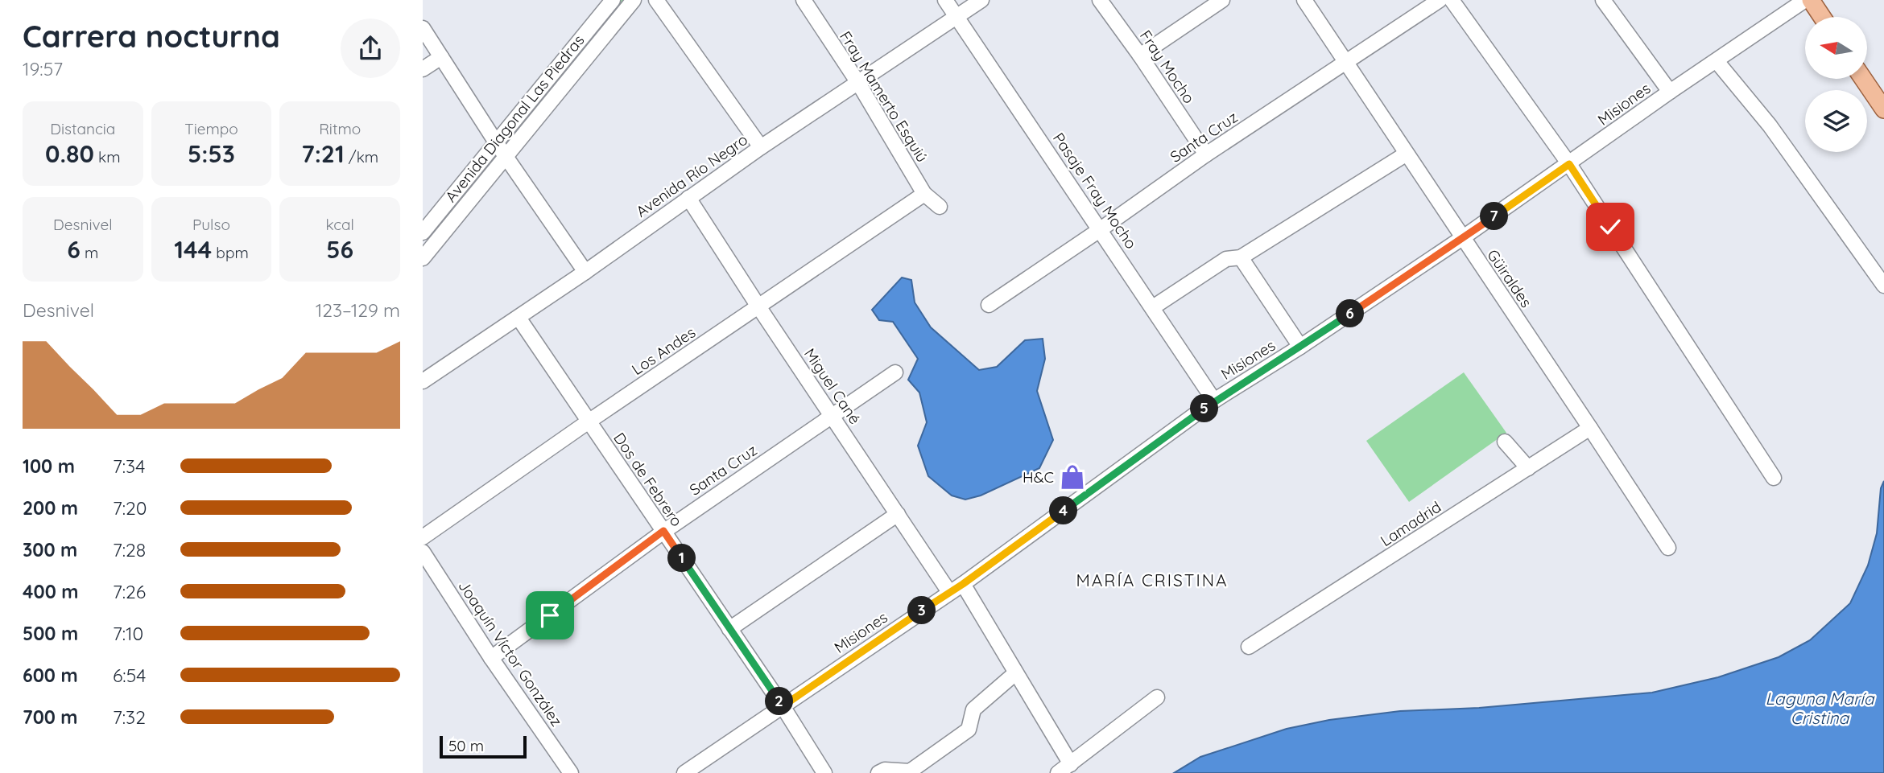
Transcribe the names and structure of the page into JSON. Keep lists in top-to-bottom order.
{
  "streets": {
    "street": [
      "Fray Mocho",
      "Fray Mamerto Esquiú",
      "Misiones",
      "Avenida Diagonal Las Piedras",
      "Santa Cruz",
      "Avenida Río Negro",
      "Pasaje Fray Mocho",
      "Güiraldes",
      "Los Andes",
      "Miguel Cané",
      "Dos de Febrero",
      "Lamadrid",
      "Joaquín Víctor González"
    ]
  },
  "crossings": [
    ["Fray Mocho", "Santa Cruz"],
    ["Fray Mamerto Esquiú", "Avenida Río Negro"],
    ["Fray Mamerto Esquiú", "Los Andes"],
    ["Misiones", "Pasaje Fray Mocho"],
    ["Misiones", "Güiraldes"],
    ["Misiones", "Miguel Cané"],
    ["Misiones", "Dos de Febrero"],
    ["Santa Cruz", "Pasaje Fray Mocho"],
    ["Santa Cruz", "Güiraldes"],
    ["Santa Cruz", "Miguel Cané"],
    ["Santa Cruz", "Dos de Febrero"],
    ["Santa Cruz", "Joaquín Víctor González"],
    ["Avenida Río Negro", "Pasaje Fray Mocho"],
    ["Avenida Río Negro", "Miguel Cané"],
    ["Avenida Río Negro", "Dos de Febrero"],
    ["Güiraldes", "Lamadrid"],
    ["Los Andes", "Miguel Cané"],
    ["Los Andes", "Dos de Febrero"]
  ],
  "districts": ["MARÍA CRISTINA"],
  "water": ["Laguna María Cristina"],
  "places": {
    "shop": ["H&C"]
  },
  "scale_bar": "50 m",
  "north": "left",
  "page": {
    "heading": ["Carrera nocturna", "19:57"],
    "stats": [
      ["Distancia", "0.80 km"],
      ["Tiempo", "5:53"],
      ["Ritmo", "7:21 /km"],
      ["Desnivel", "6 m"],
      ["Pulso", "144 bpm"],
      ["kcal", "56"]
    ],
    "pins": [
      "7",
      "6",
      "5",
      "4",
      "1",
      "3",
      "2"
    ],
    "chart": ["Desnivel", "123–129 m"],
    "list": [
      {
        "name": "100 m",
        "note": "7:34"
      },
      {
        "name": "200 m",
        "note": "7:20"
      },
      {
        "name": "300 m",
        "note": "7:28"
      },
      {
        "name": "400 m",
        "note": "7:26"
      },
      {
        "name": "500 m",
        "note": "7:10"
      },
      {
        "name": "600 m",
        "note": "6:54"
      },
      {
        "name": "700 m",
        "note": "7:32"
      }
    ],
    "scale": "50 m"
  }
}
